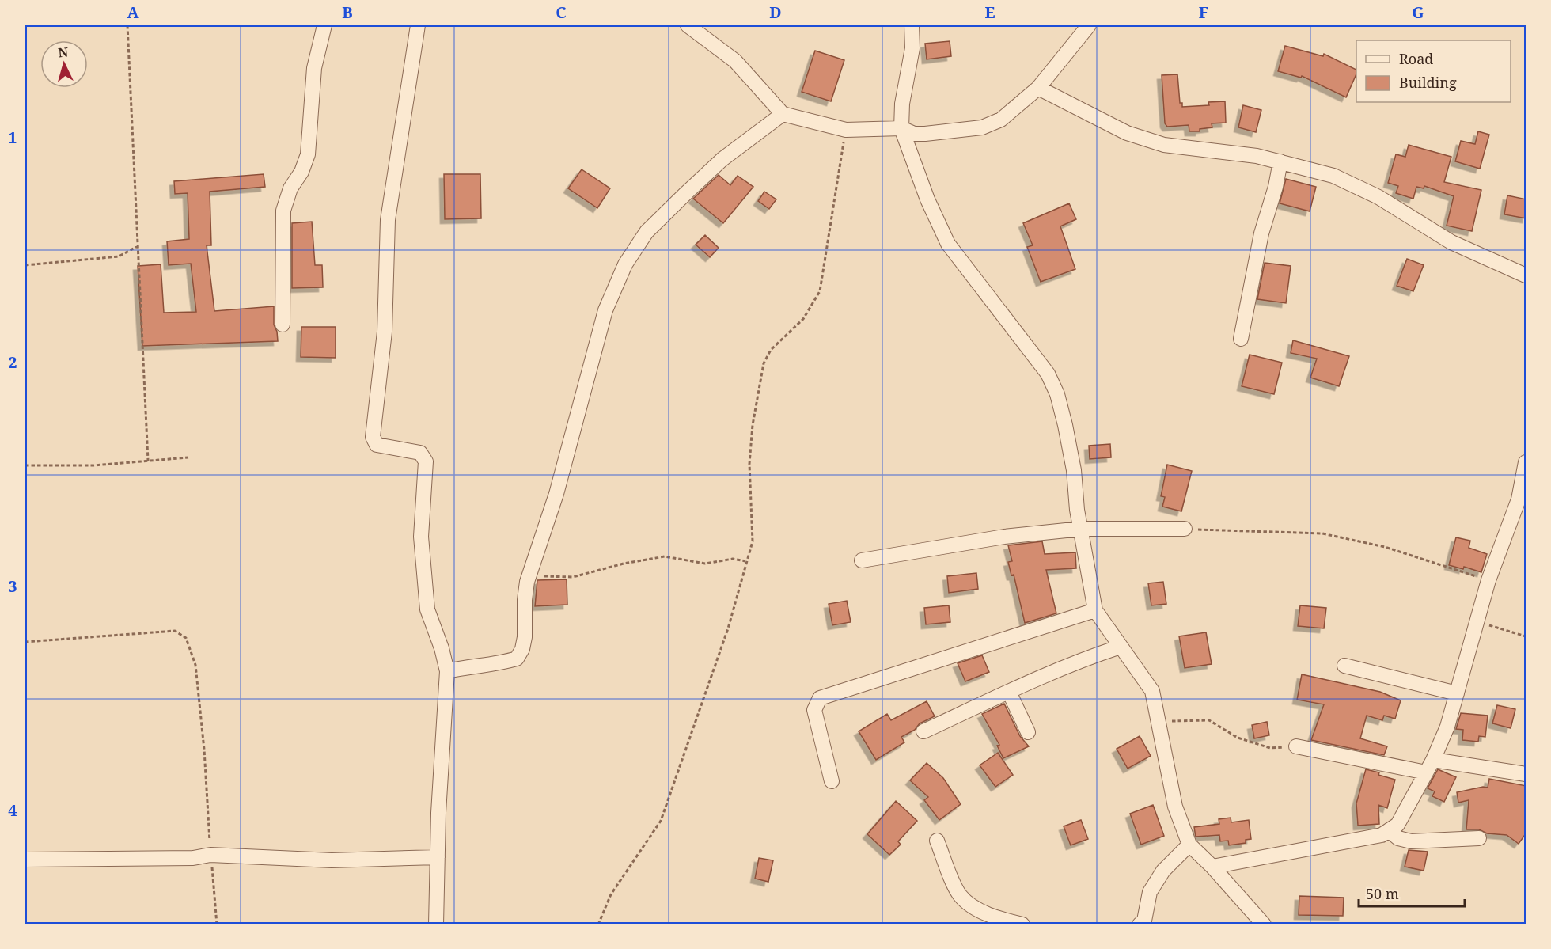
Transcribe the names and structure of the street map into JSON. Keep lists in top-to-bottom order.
{
  "legend": ["Road", "Building"],
  "scale_bar": "50 m",
  "north": "top",
  "grid": {
    "columns": [
      "A",
      "B",
      "C",
      "D",
      "E",
      "F",
      "G"
    ],
    "rows": [
      "1",
      "2",
      "3",
      "4"
    ]
  }
}
